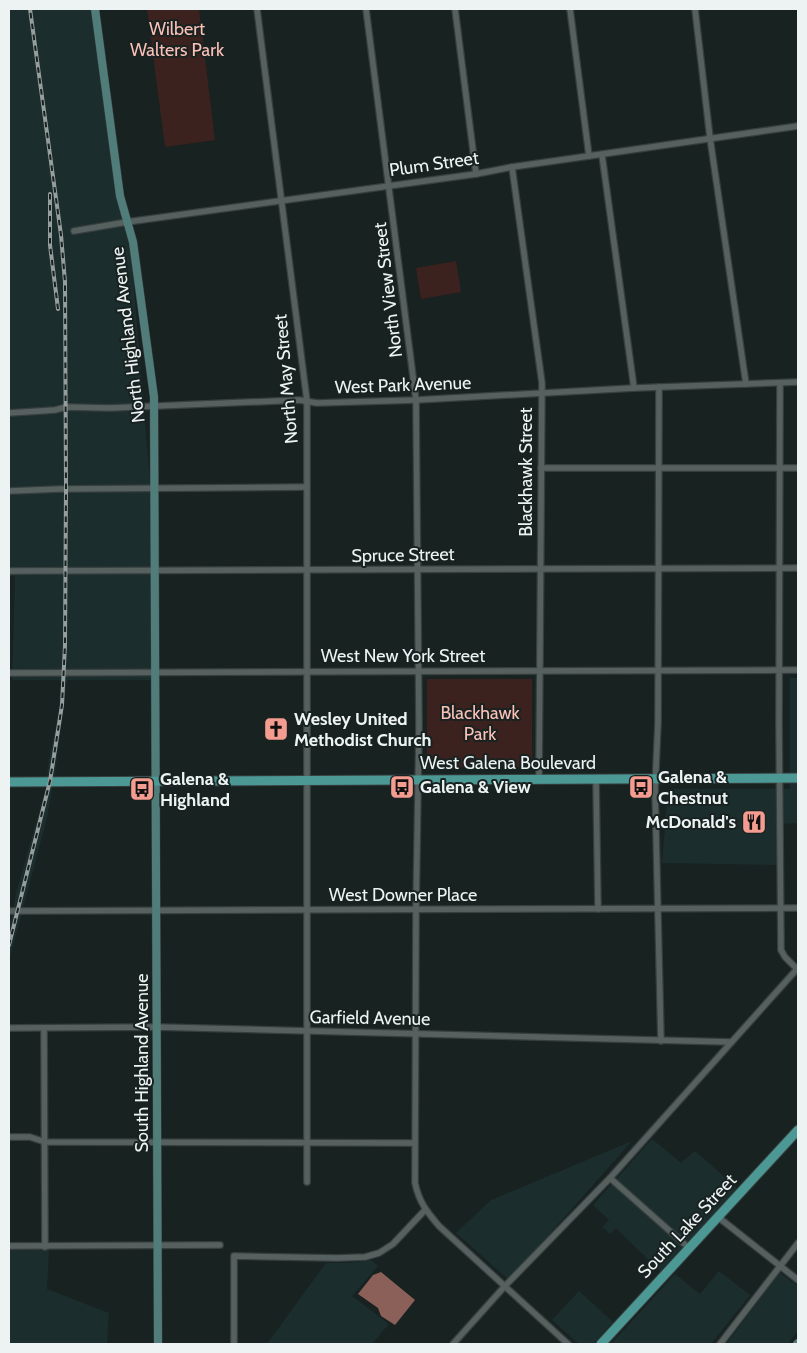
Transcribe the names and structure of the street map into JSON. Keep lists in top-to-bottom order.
{
  "streets": {
    "main road": ["West Galena Boulevard", "South Lake Street"],
    "street": [
      "Plum Street",
      "North View Street",
      "North Highland Avenue",
      "North May Street",
      "West Park Avenue",
      "Blackhawk Street",
      "Spruce Street",
      "West New York Street",
      "West Downer Place",
      "Garfield Avenue",
      "South Highland Avenue"
    ]
  },
  "crossings": [
    ["Plum Street", "North View Street"],
    ["Plum Street", "North Highland Avenue"],
    ["Plum Street", "North May Street"],
    ["Plum Street", "Blackhawk Street"],
    ["North View Street", "West Park Avenue"],
    ["North View Street", "Spruce Street"],
    ["North View Street", "West New York Street"],
    ["North View Street", "West Galena Boulevard"],
    ["North View Street", "West Downer Place"],
    ["North View Street", "Garfield Avenue"],
    ["North Highland Avenue", "West Park Avenue"],
    ["North Highland Avenue", "Spruce Street"],
    ["North Highland Avenue", "West New York Street"],
    ["North Highland Avenue", "West Galena Boulevard"],
    ["North Highland Avenue", "South Highland Avenue"],
    ["North May Street", "West Park Avenue"],
    ["North May Street", "Spruce Street"],
    ["North May Street", "West New York Street"],
    ["North May Street", "West Galena Boulevard"],
    ["North May Street", "West Downer Place"],
    ["North May Street", "Garfield Avenue"],
    ["West Park Avenue", "Blackhawk Street"],
    ["Blackhawk Street", "Spruce Street"],
    ["Blackhawk Street", "West New York Street"],
    ["Blackhawk Street", "West Galena Boulevard"],
    ["West Galena Boulevard", "South Highland Avenue"],
    ["West Downer Place", "South Highland Avenue"],
    ["Garfield Avenue", "South Highland Avenue"]
  ],
  "parks": ["Wilbert Walters Park", "Blackhawk Park"],
  "places": {
    "church": ["Wesley United Methodist Church"],
    "bus stop": ["Galena & View", "Galena & Chestnut", "Galena & Highland"],
    "restaurant": ["McDonald's"]
  }
}
